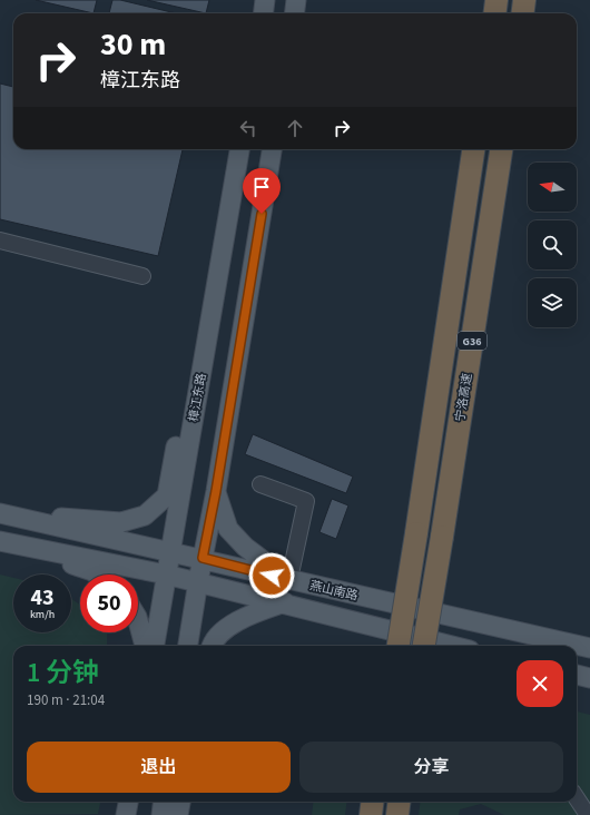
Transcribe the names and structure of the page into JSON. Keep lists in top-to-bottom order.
{
  "streets": {
    "highway": ["G36", "宁洛高速"],
    "main road": ["樟江东路", "燕山南路"]
  },
  "crossings": [
    ["樟江东路", "燕山南路"]
  ],
  "north": "left",
  "page": {
    "turn": ["30 m", "樟江东路"],
    "speed": "43 km/h",
    "limit": "50",
    "heading": ["1 分钟", "190 m · 21:04"],
    "buttons": ["退出", "分享"]
  }
}
